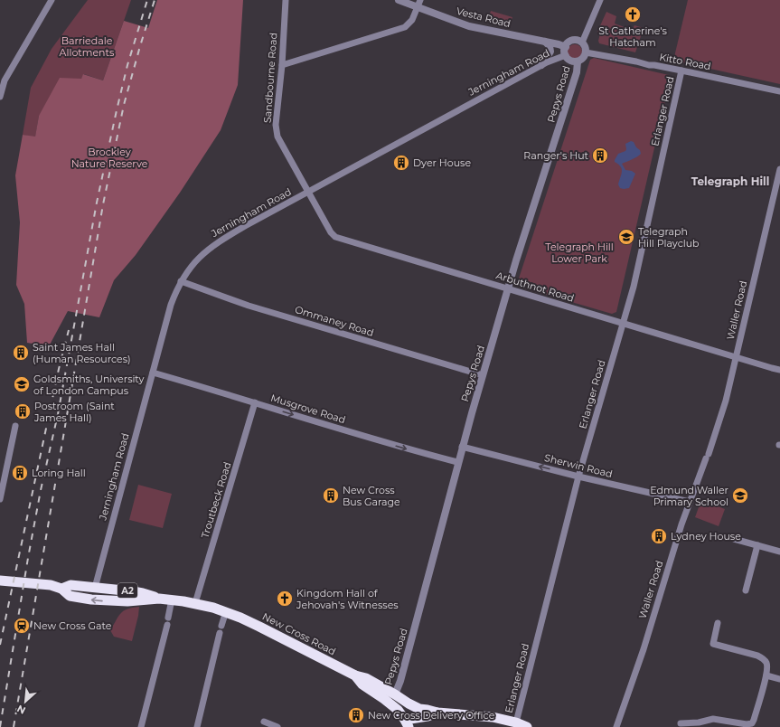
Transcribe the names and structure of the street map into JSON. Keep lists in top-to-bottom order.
{
  "streets": {
    "highway": ["A2", "New Cross Road"],
    "street": [
      "Vesta Road",
      "Kitto Road",
      "Jerningham Road",
      "Sandbourne Road",
      "Pepys Road",
      "Erlanger Road",
      "Arbuthnot Road",
      "Waller Road",
      "Ommaney Road",
      "Musgrove Road",
      "Sherwin Road",
      "Troutbeck Road"
    ]
  },
  "crossings": [
    ["Vesta Road", "Kitto Road"],
    ["Vesta Road", "Jerningham Road"],
    ["Vesta Road", "Pepys Road"],
    ["Kitto Road", "Jerningham Road"],
    ["Kitto Road", "Pepys Road"],
    ["Kitto Road", "Erlanger Road"],
    ["Jerningham Road", "Sandbourne Road"],
    ["Jerningham Road", "Pepys Road"],
    ["Jerningham Road", "Arbuthnot Road"],
    ["Jerningham Road", "Ommaney Road"],
    ["Jerningham Road", "Musgrove Road"],
    ["Jerningham Road", "New Cross Road"],
    ["Sandbourne Road", "Arbuthnot Road"],
    ["Pepys Road", "Arbuthnot Road"],
    ["Pepys Road", "Ommaney Road"],
    ["Pepys Road", "Musgrove Road"],
    ["Pepys Road", "Sherwin Road"],
    ["Erlanger Road", "Arbuthnot Road"],
    ["Erlanger Road", "Sherwin Road"],
    ["Arbuthnot Road", "Waller Road"],
    ["Waller Road", "Sherwin Road"],
    ["Musgrove Road", "Troutbeck Road"],
    ["Troutbeck Road", "New Cross Road"]
  ],
  "one_way": ["Musgrove Road", "Sherwin Road"],
  "districts": ["Telegraph Hill"],
  "parks": ["Barriedale Allotments", "Brockley Nature Reserve", "Telegraph Hill Lower Park"],
  "places": {
    "church": ["St Catherine's Hatcham", "Kingdom Hall of Jehovah's Witnesses"],
    "building": [
      "Ranger's Hut",
      "Dyer House",
      "Saint James Hall (Human Resources)",
      "Postroom (Saint James Hall)",
      "Loring Hall",
      "New Cross Bus Garage",
      "Lydney House",
      "New Cross Delivery Office"
    ],
    "school or university": ["Telegraph Hill Playclub", "Goldsmiths, University of London Campus", "Edmund Waller Primary School"],
    "station": ["New Cross Gate"]
  },
  "north": "bottom left"
}
